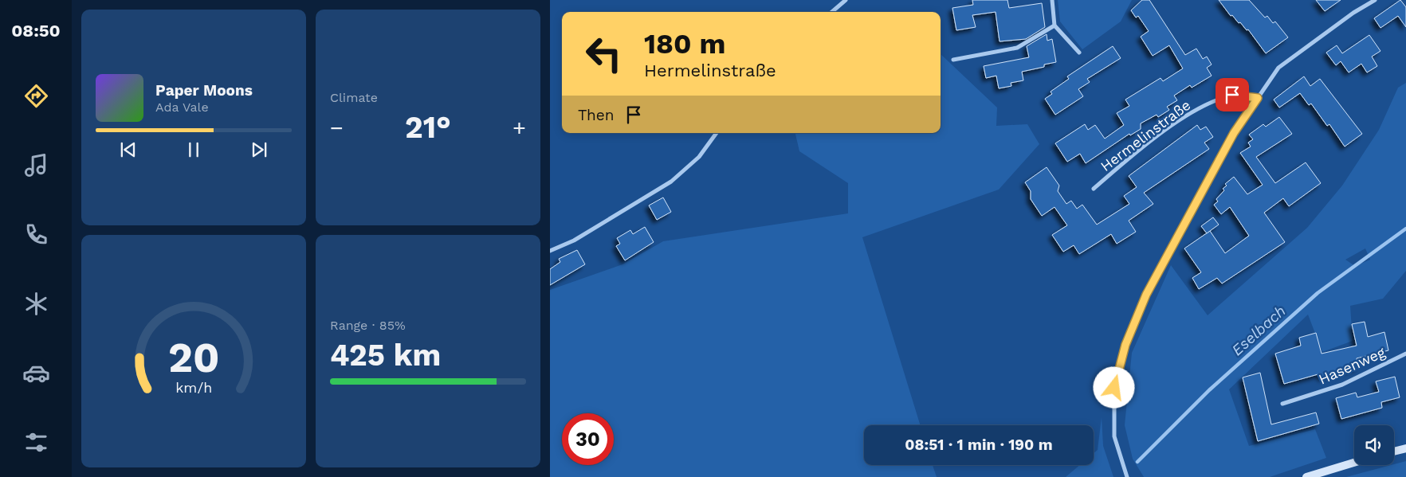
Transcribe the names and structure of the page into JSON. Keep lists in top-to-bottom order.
{
  "streets": {
    "street": ["Hermelinstraße", "Hasenweg"]
  },
  "water": ["Eselbach"],
  "page": {
    "tabs": "08:50",
    "tile": [
      "Climate",
      ["Range · 85%", "425 km"]
    ],
    "turn": ["180 m", "Hermelinstraße"],
    "song": ["Paper Moons", "Ada Vale"],
    "then": "Then",
    "heat": ["−", "21°", "+"],
    "limit": "30",
    "trip": "08:51 · 1 min · 190 m",
    "gauge": ["20", "km/h"]
  }
}
